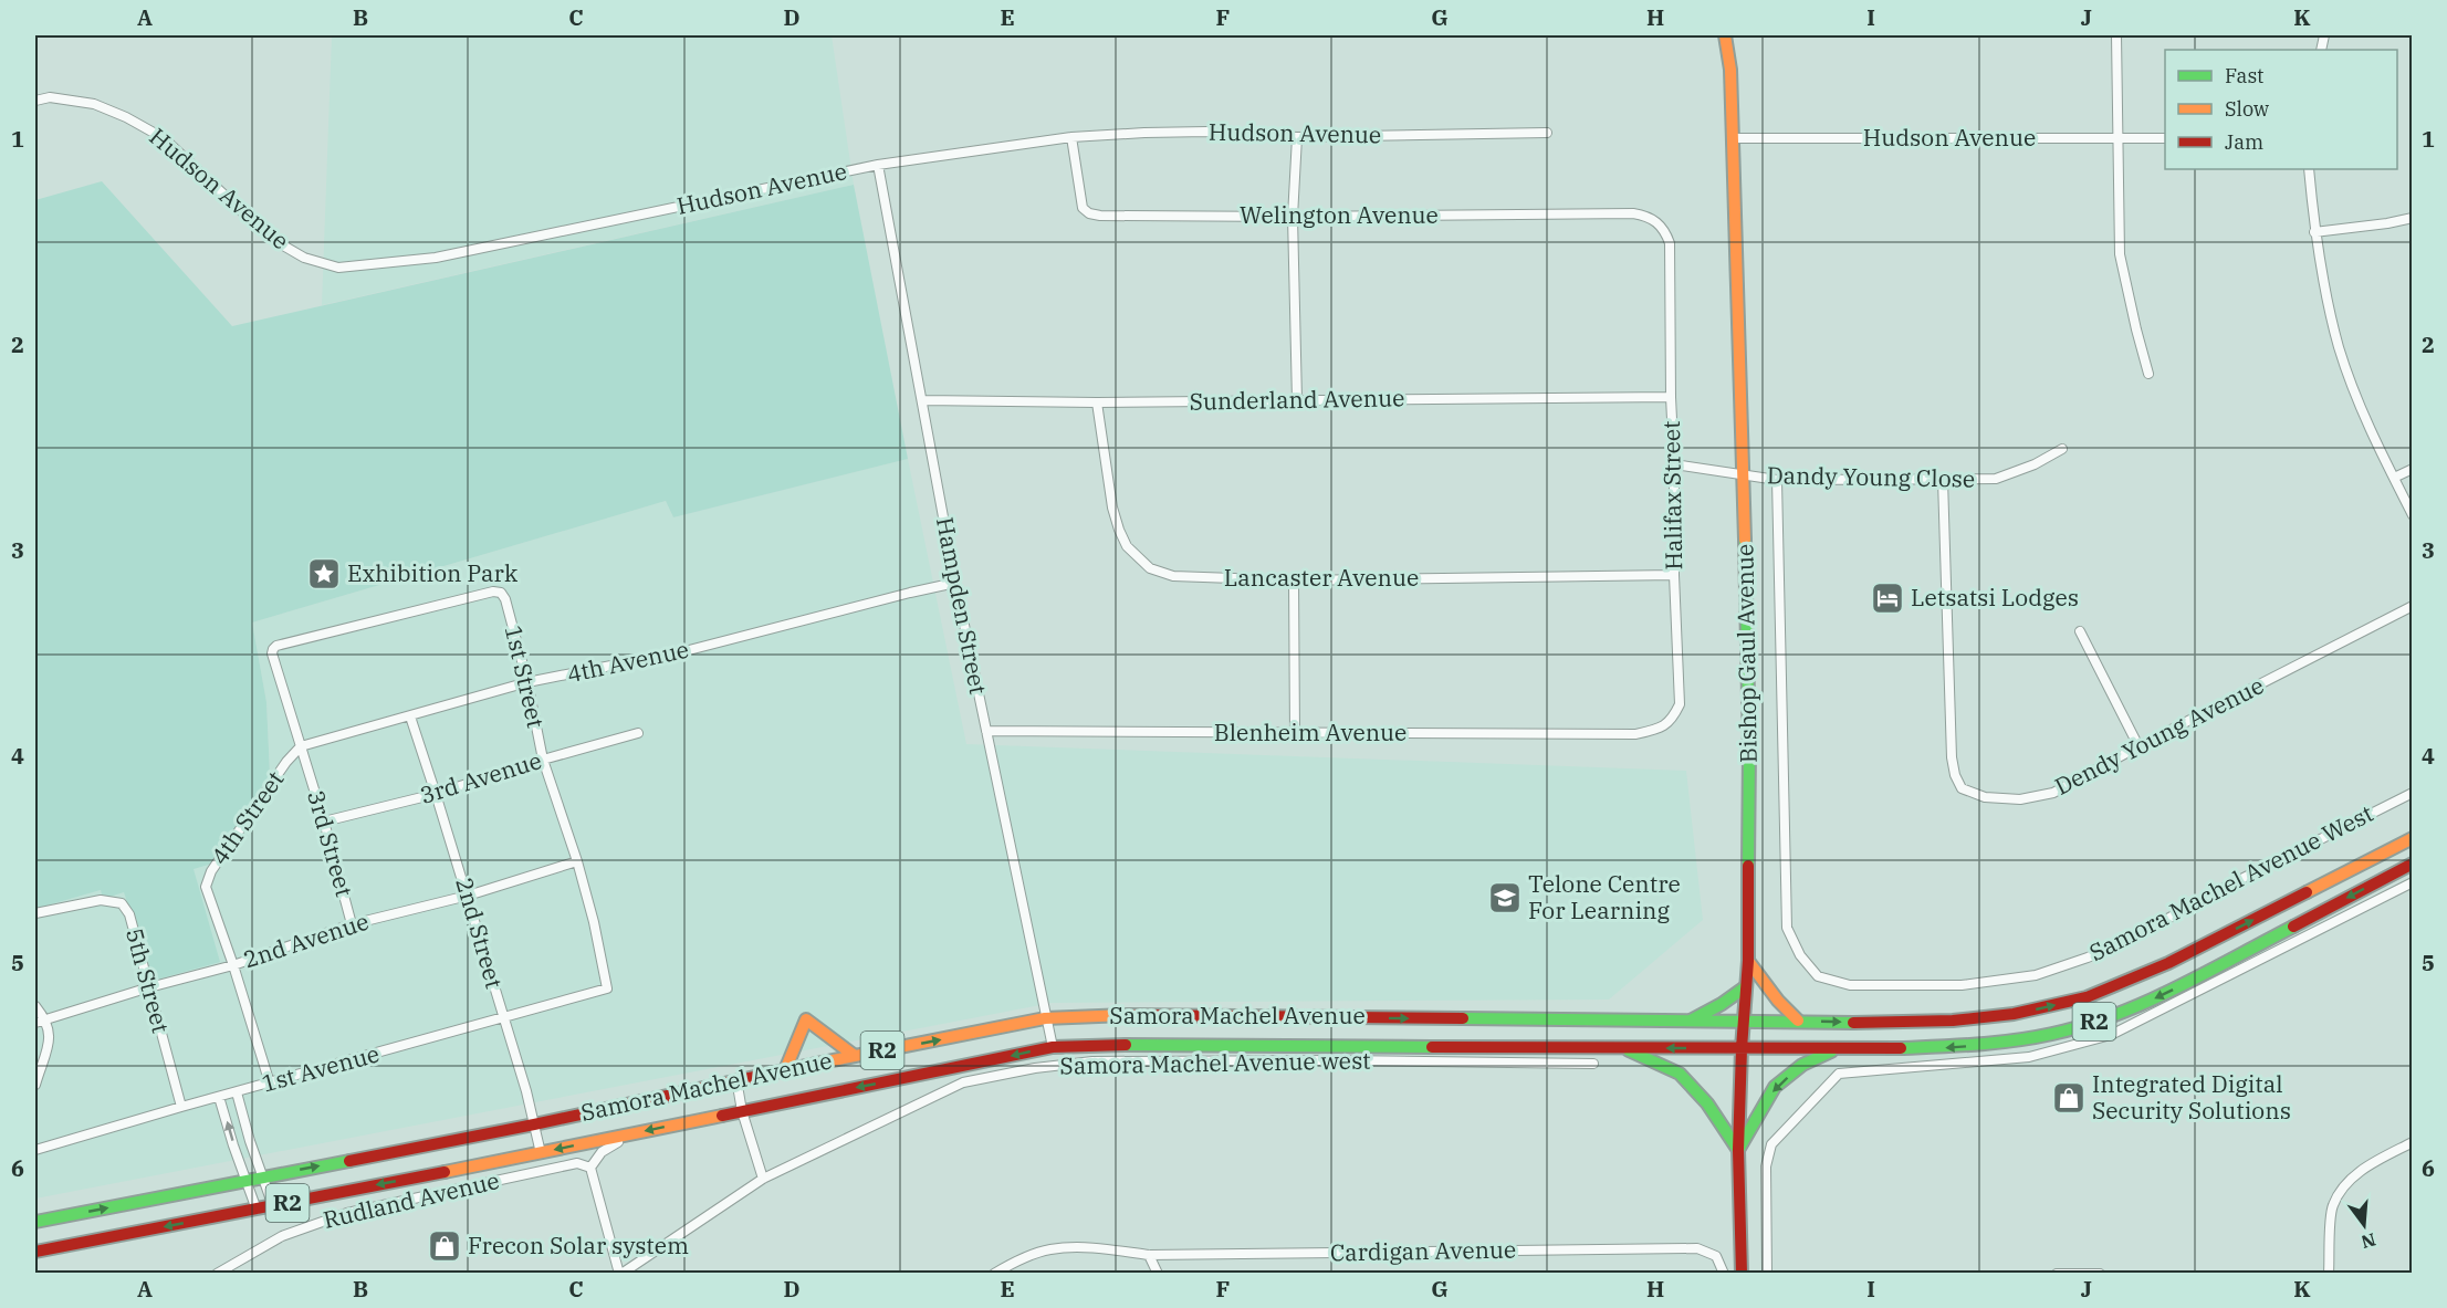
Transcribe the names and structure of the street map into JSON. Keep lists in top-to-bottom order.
{
  "streets": {
    "main road": [
      "Bishop Gaul Avenue",
      "Samora Machel Avenue West",
      "Samora Machel Avenue",
      "R2"
    ],
    "street": [
      "Hudson Avenue",
      "Welington Avenue",
      "Sunderland Avenue",
      "Dandy Young Close",
      "Halifax Street",
      "Lancaster Avenue",
      "Hampden Street",
      "4th Avenue",
      "1st Street",
      "Blenheim Avenue",
      "Dendy Young Avenue",
      "3rd Avenue",
      "4th Street",
      "3rd Street",
      "2nd Street",
      "2nd Avenue",
      "5th Street",
      "Samora Machel Avenue west",
      "1st Avenue",
      "Rudland Avenue",
      "Cardigan Avenue"
    ]
  },
  "crossings": [
    ["Hudson Avenue", "Welington Avenue"],
    ["Hudson Avenue", "Hampden Street"],
    ["Hudson Avenue", "Bishop Gaul Avenue"],
    ["Welington Avenue", "Halifax Street"],
    ["Sunderland Avenue", "Halifax Street"],
    ["Sunderland Avenue", "Lancaster Avenue"],
    ["Sunderland Avenue", "Hampden Street"],
    ["Dandy Young Close", "Halifax Street"],
    ["Dandy Young Close", "Bishop Gaul Avenue"],
    ["Dandy Young Close", "Dendy Young Avenue"],
    ["Halifax Street", "Lancaster Avenue"],
    ["Halifax Street", "Blenheim Avenue"],
    ["Hampden Street", "4th Avenue"],
    ["Hampden Street", "Blenheim Avenue"],
    ["Hampden Street", "Samora Machel Avenue"],
    ["Bishop Gaul Avenue", "Samora Machel Avenue West"],
    ["Bishop Gaul Avenue", "Samora Machel Avenue"],
    ["Bishop Gaul Avenue", "R2"],
    ["4th Avenue", "1st Street"],
    ["4th Avenue", "4th Street"],
    ["4th Avenue", "3rd Street"],
    ["4th Avenue", "2nd Street"],
    ["1st Street", "3rd Avenue"],
    ["1st Street", "3rd Street"],
    ["1st Street", "2nd Avenue"],
    ["1st Street", "1st Avenue"],
    ["3rd Avenue", "3rd Street"],
    ["3rd Avenue", "2nd Street"],
    ["4th Street", "3rd Street"],
    ["4th Street", "2nd Avenue"],
    ["4th Street", "1st Avenue"],
    ["3rd Street", "2nd Avenue"],
    ["Samora Machel Avenue West", "Samora Machel Avenue"],
    ["2nd Street", "2nd Avenue"],
    ["2nd Street", "Samora Machel Avenue"],
    ["2nd Street", "1st Avenue"],
    ["2nd Avenue", "5th Street"],
    ["5th Street", "1st Avenue"],
    ["Samora Machel Avenue", "R2"]
  ],
  "places": {
    "place": ["Exhibition Park"],
    "hotel": ["Letsatsi Lodges"],
    "school or university": ["Telone Centre For Learning"],
    "shop": ["Integrated Digital Security Solutions", "Frecon Solar system"]
  },
  "legend": ["Fast", "Slow", "Jam"],
  "north": "bottom",
  "grid": {
    "columns": [
      "A",
      "B",
      "C",
      "D",
      "E",
      "F",
      "G",
      "H",
      "I",
      "J",
      "K"
    ],
    "rows": [
      "1",
      "2",
      "3",
      "4",
      "5",
      "6"
    ]
  }
}
